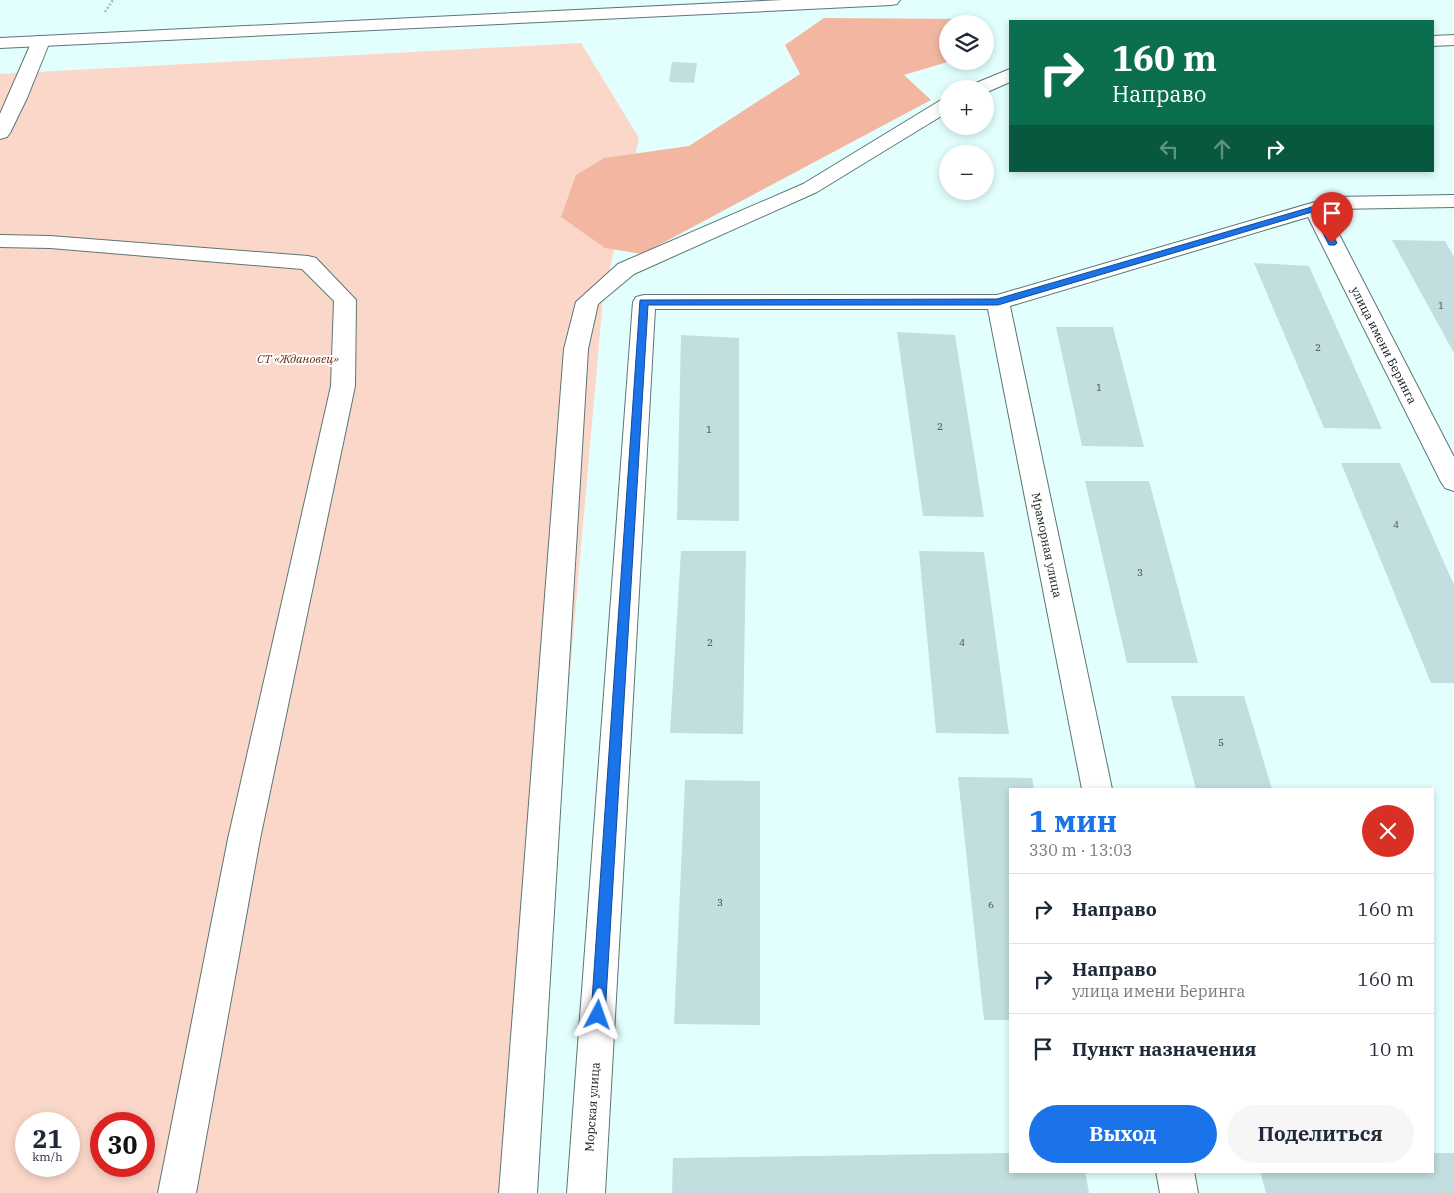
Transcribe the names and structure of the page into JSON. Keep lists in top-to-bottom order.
{
  "streets": {
    "street": ["улица имени Беринга", "Мраморная улица", "Морская улица"]
  },
  "crossings": [
    ["Мраморная улица", "Морская улица"]
  ],
  "parks": ["СТ «Ждановец»"],
  "house_numbers": [
    "1",
    "2",
    "1",
    "2",
    "1",
    "4",
    "3",
    "2",
    "4",
    "5",
    "3",
    "6"
  ],
  "page": {
    "map_buttons": ["+", "−"],
    "turn": ["160 m", "Направо"],
    "heading": ["1 мин", "330 m · 13:03"],
    "list": [
      {
        "name": "Направо",
        "value": "160 m"
      },
      {
        "name": "Направо",
        "note": "улица имени Беринга",
        "value": "160 m"
      },
      {
        "name": "Пункт назначения",
        "value": "10 m"
      }
    ],
    "buttons": ["Выход", "Поделиться"],
    "speed": "21 km/h",
    "limit": "30"
  }
}
